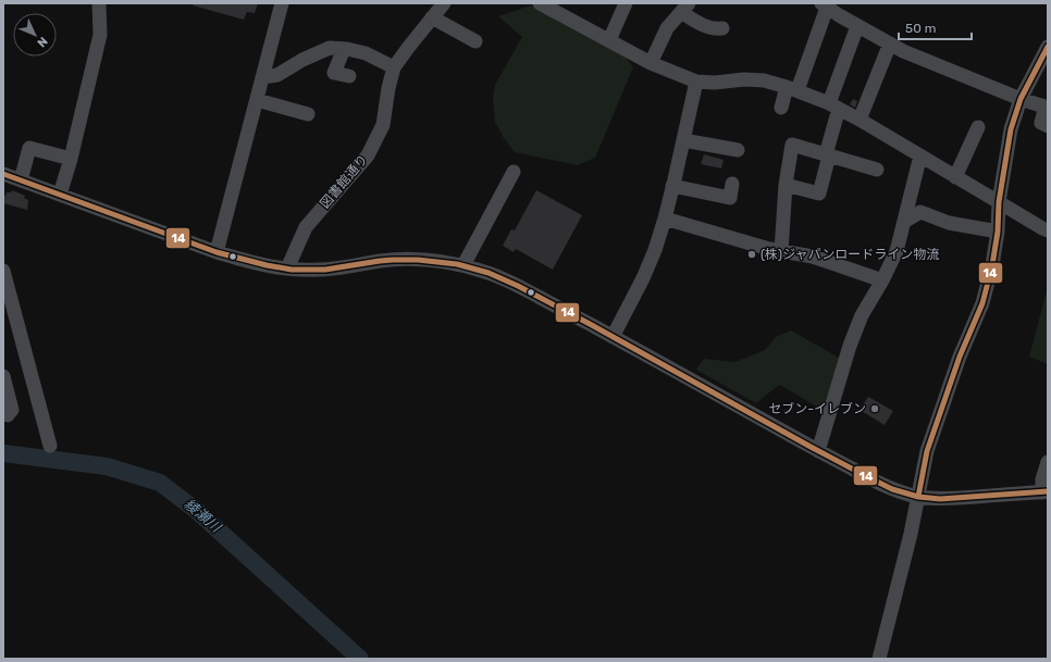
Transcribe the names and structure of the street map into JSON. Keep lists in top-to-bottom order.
{
  "streets": {
    "street": ["図書館通り"]
  },
  "water": ["綾瀬川"],
  "places": ["(株)ジャパンロードライン物流", "セブン-イレブン"],
  "lines": ["transit line 14"],
  "scale_bar": "50 m",
  "north": "bottom right"
}
